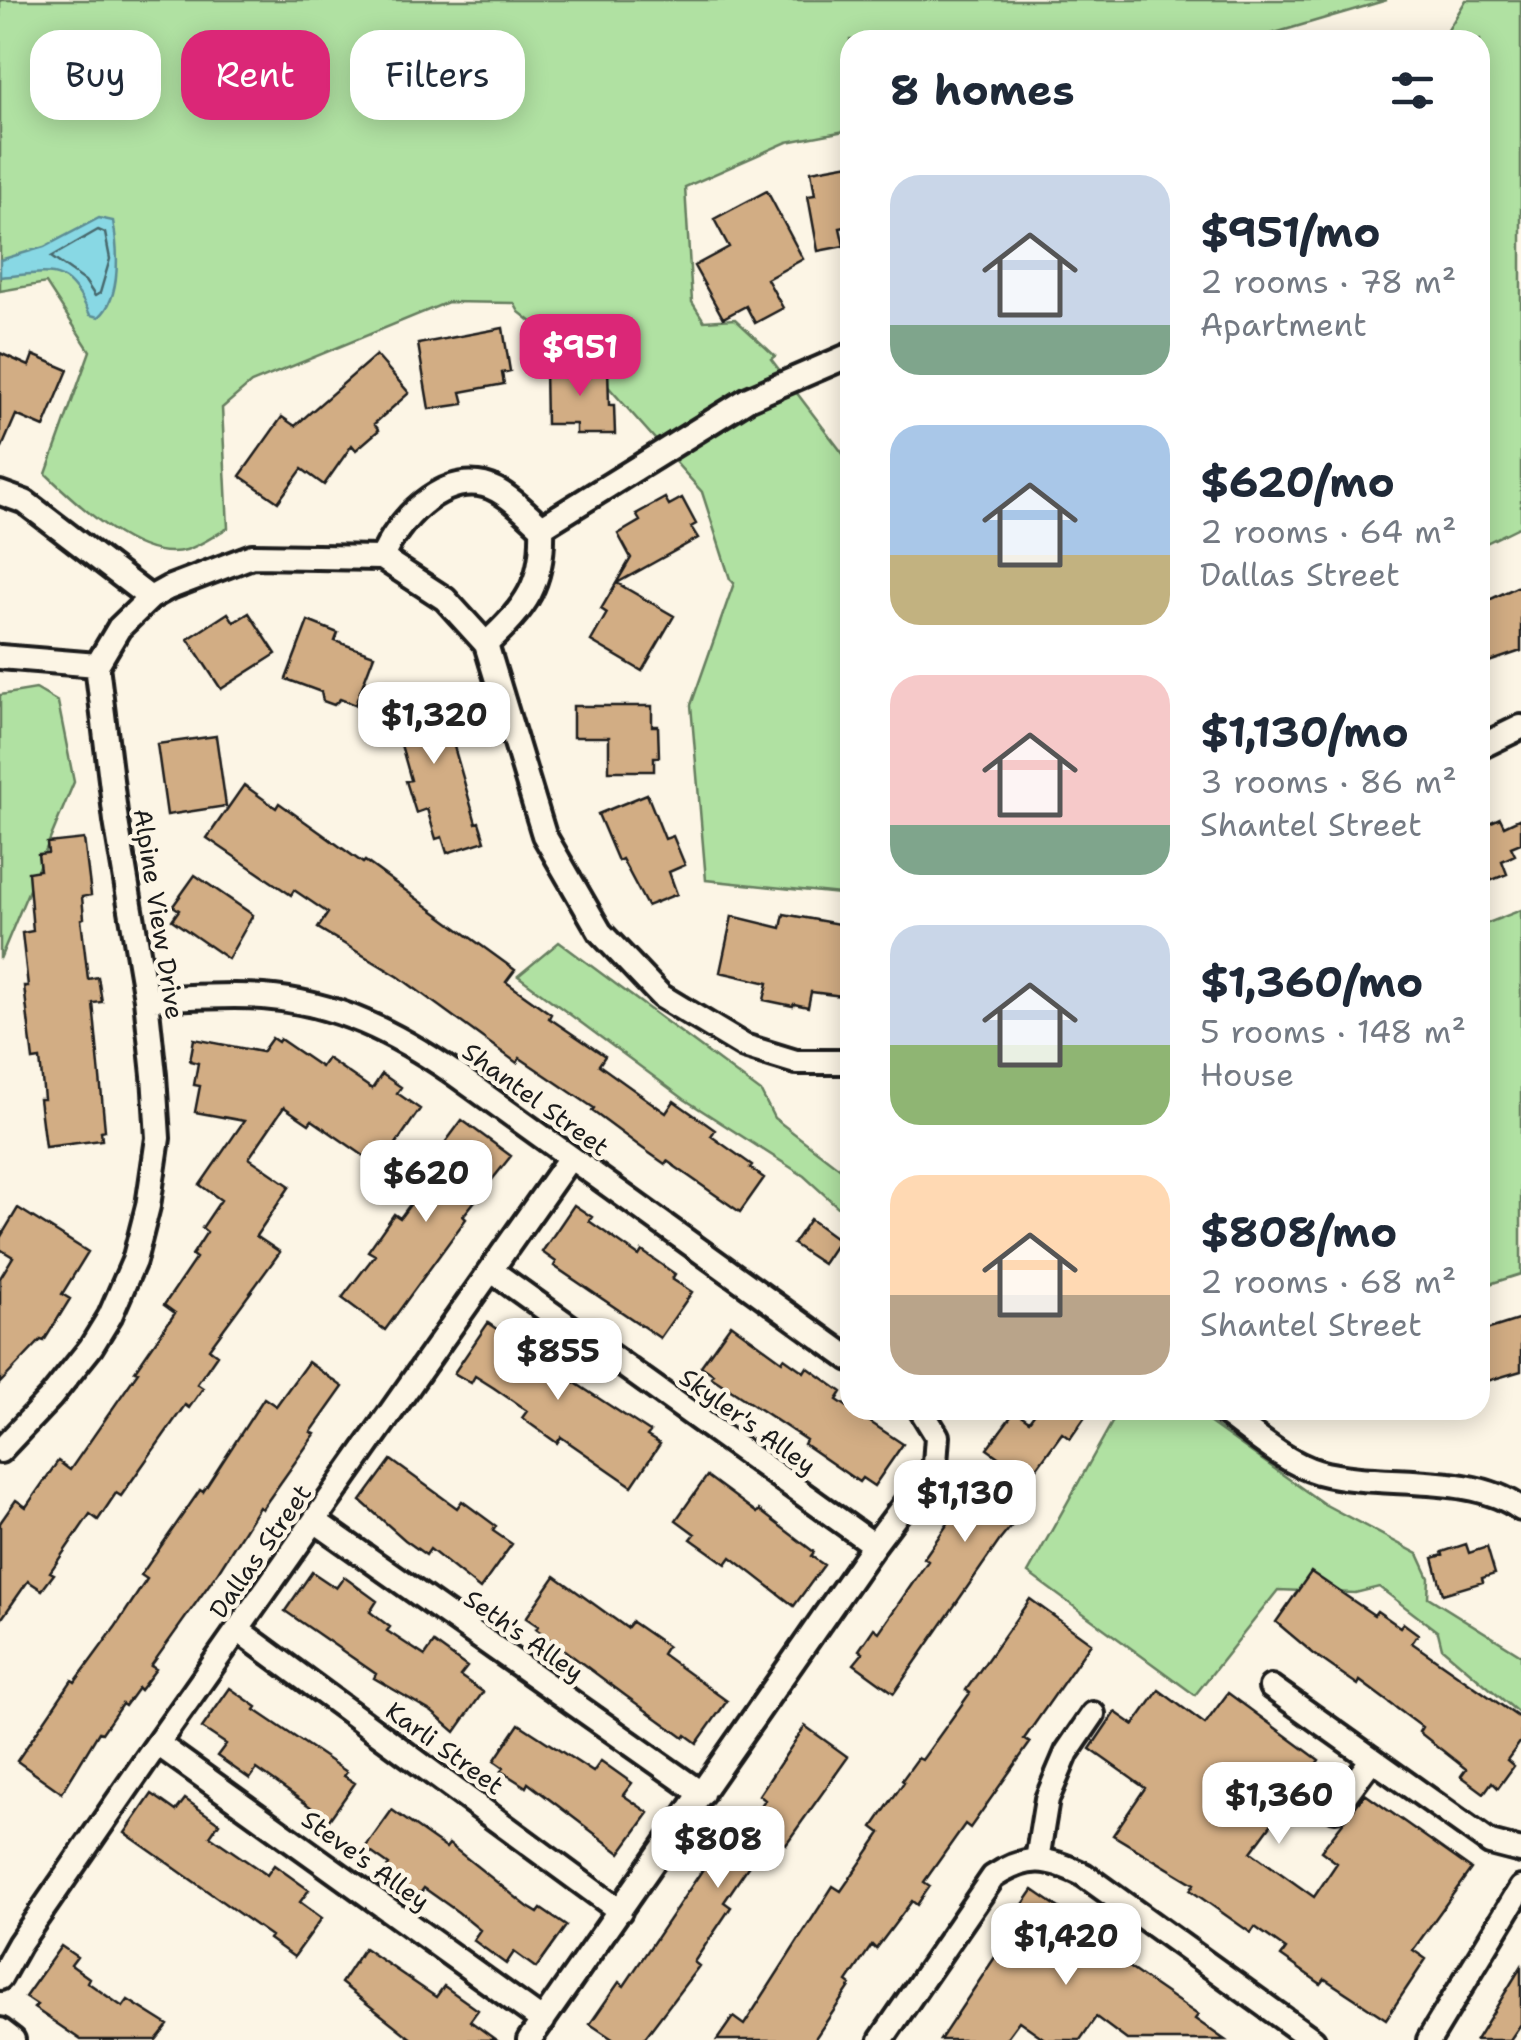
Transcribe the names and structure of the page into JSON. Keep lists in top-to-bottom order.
{
  "streets": {
    "street": [
      "Alpine View Drive",
      "Shantel Street",
      "Skyler's Alley",
      "Dallas Street",
      "Seth's Alley",
      "Karli Street",
      "Steve's Alley"
    ]
  },
  "crossings": [
    ["Alpine View Drive", "Shantel Street"],
    ["Shantel Street", "Dallas Street"],
    ["Skyler's Alley", "Dallas Street"],
    ["Dallas Street", "Seth's Alley"],
    ["Dallas Street", "Karli Street"],
    ["Dallas Street", "Steve's Alley"]
  ],
  "page": {
    "chip": ["Buy", "Rent", "Filters"],
    "heading": "8 homes",
    "list": [
      {
        "name": "$951/mo",
        "note": "2 rooms · 78 m² · Apartment"
      },
      {
        "name": "$620/mo",
        "note": "2 rooms · 64 m² · Dallas Street"
      },
      {
        "name": "$1,130/mo",
        "note": "3 rooms · 86 m² · Shantel Street"
      },
      {
        "name": "$1,360/mo",
        "note": "5 rooms · 148 m² · House"
      },
      {
        "name": "$808/mo",
        "note": "2 rooms · 68 m² · Shantel Street"
      }
    ],
    "price": [
      "$951",
      "$1,320",
      "$620",
      "$855",
      "$1,130",
      "$1,360",
      "$808",
      "$1,420"
    ]
  }
}
